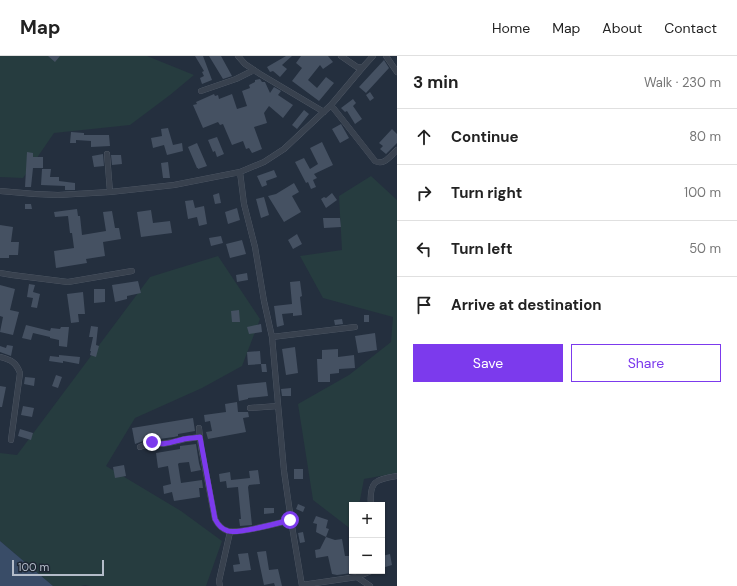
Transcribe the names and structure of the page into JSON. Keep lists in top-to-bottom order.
{
  "scale_bar": "100 m",
  "page": {
    "header": "Map",
    "nav": [
      "Home",
      "Map",
      "About",
      "Contact"
    ],
    "heading": ["3 min", "Walk · 230 m"],
    "list": [
      ["Continue", "80 m"],
      ["Turn right", "100 m"],
      ["Turn left", "50 m"],
      "Arrive at destination"
    ],
    "buttons": ["Save", "Share"],
    "map_buttons": ["+", "−"],
    "scale": "100 m"
  }
}
